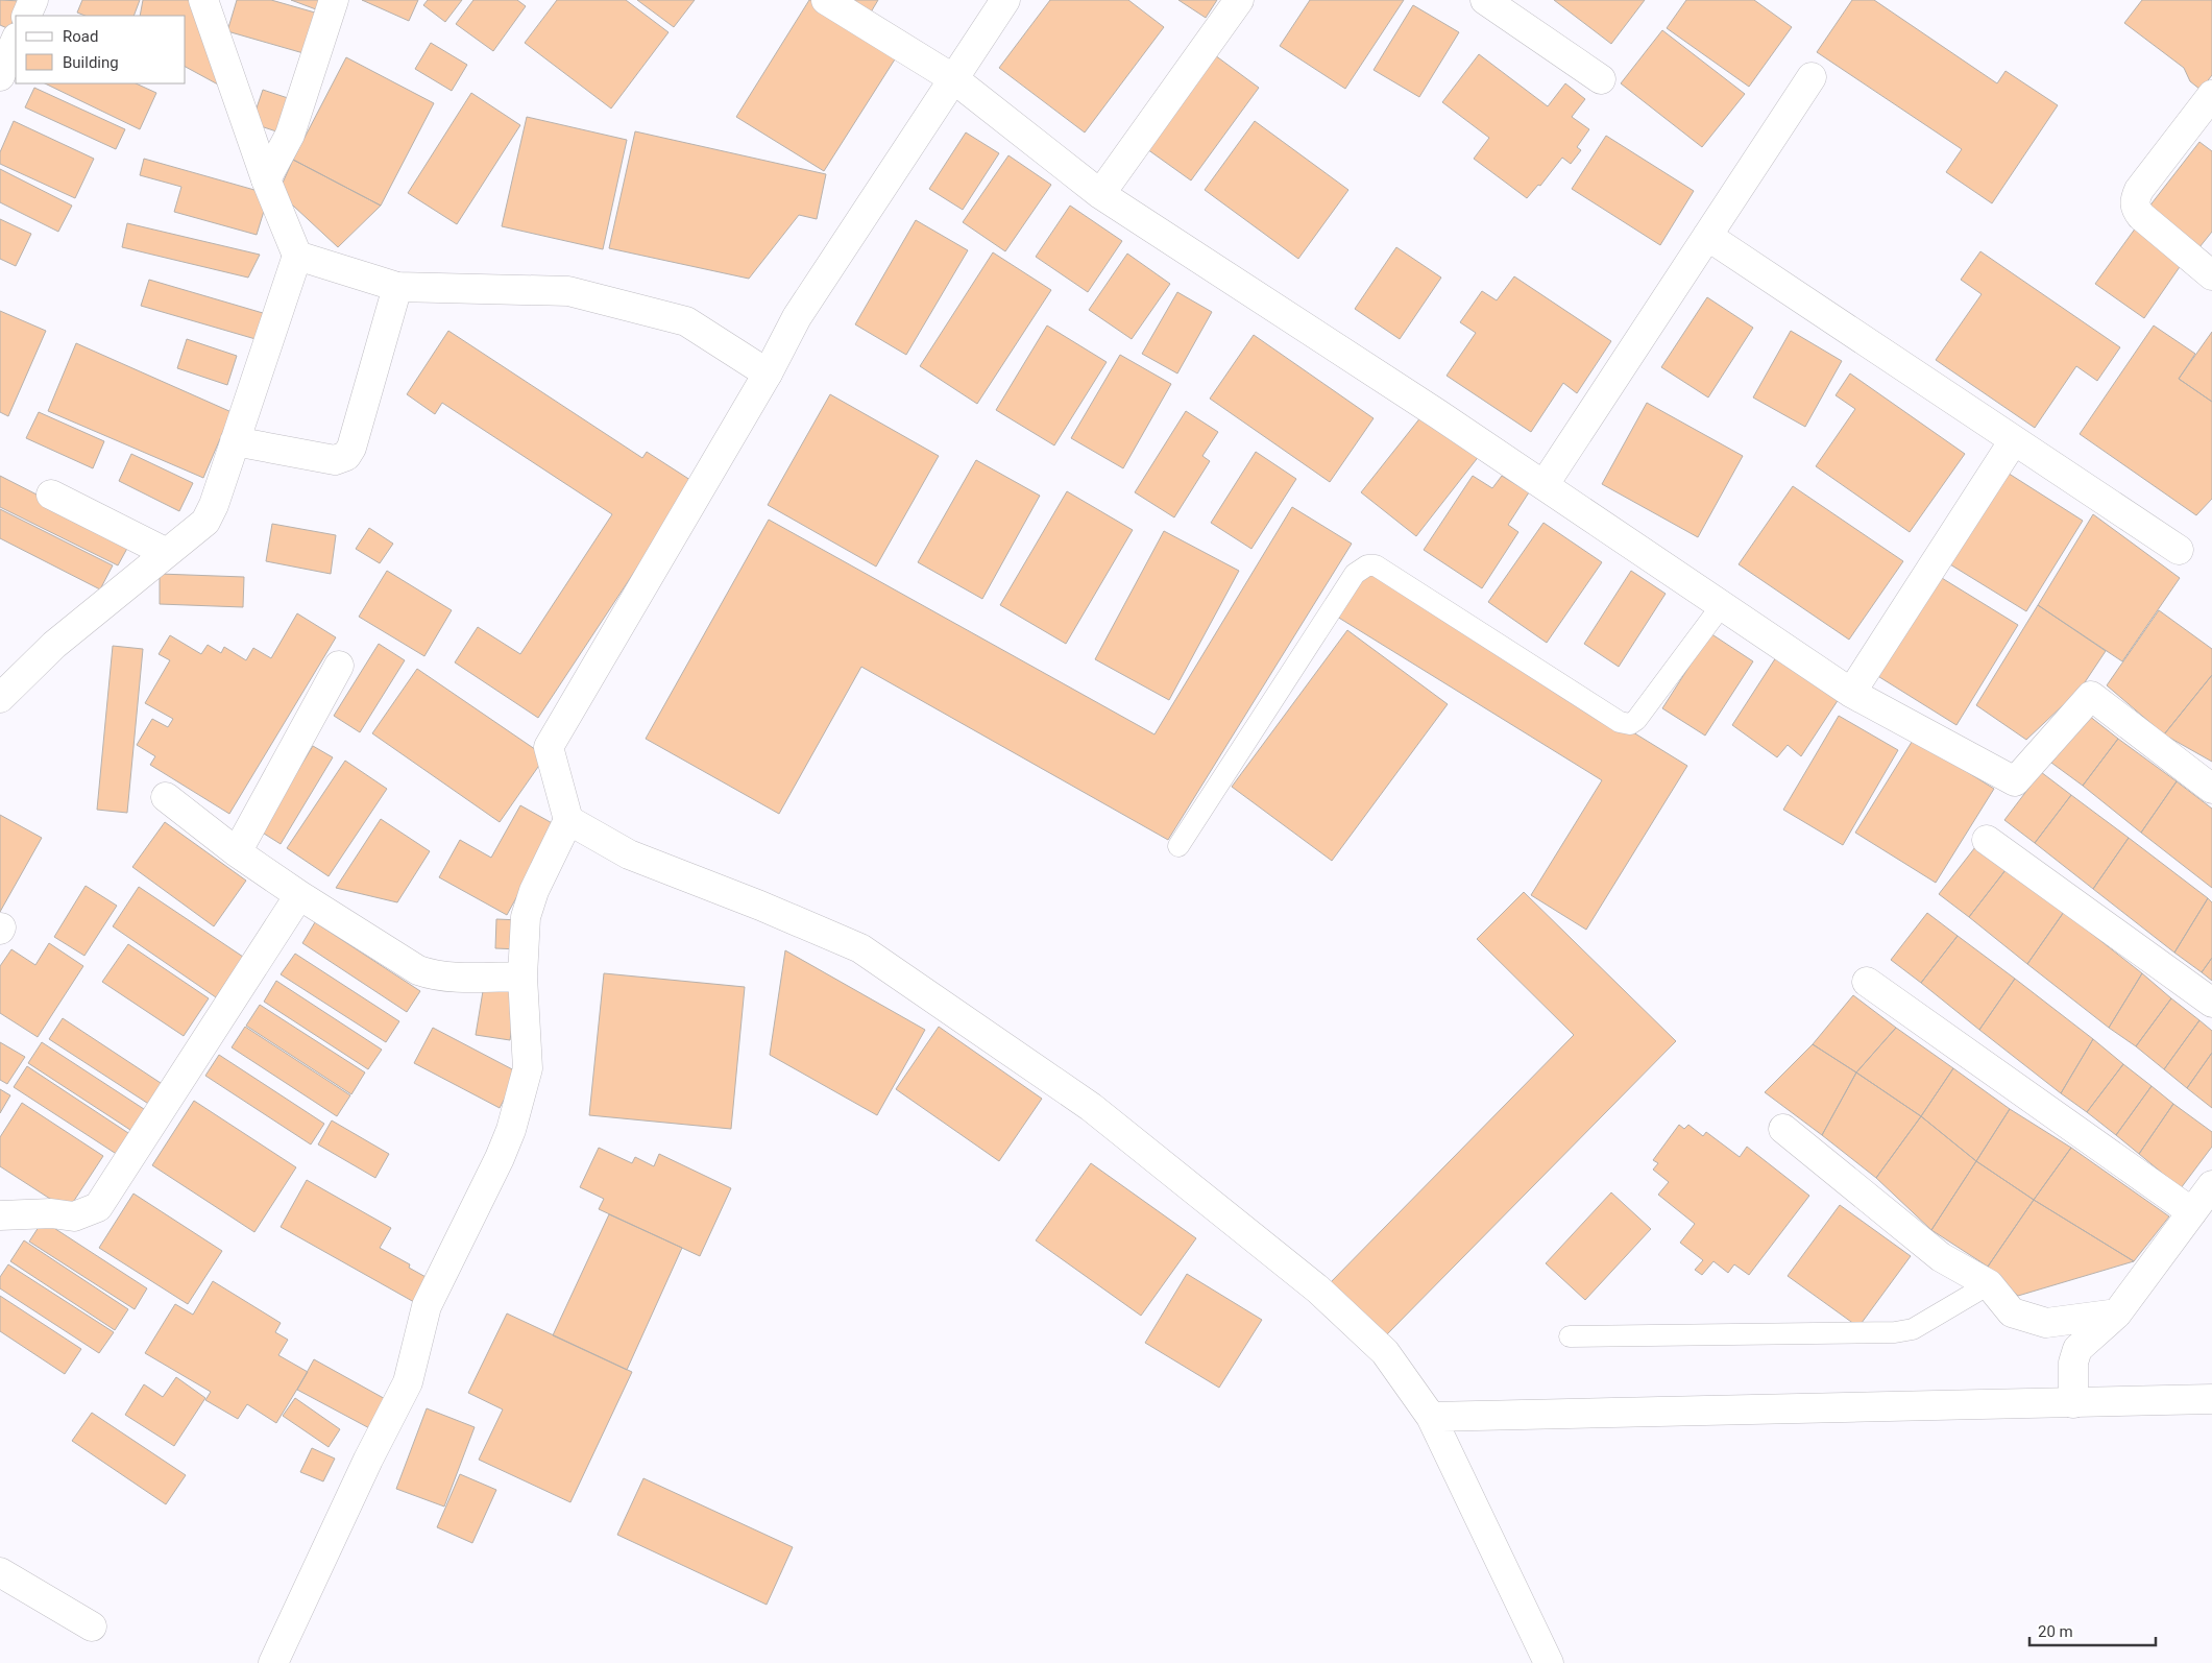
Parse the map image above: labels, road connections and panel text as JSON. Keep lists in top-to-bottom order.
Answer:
{
  "legend": ["Road", "Building"],
  "scale_bar": "20 m"
}
